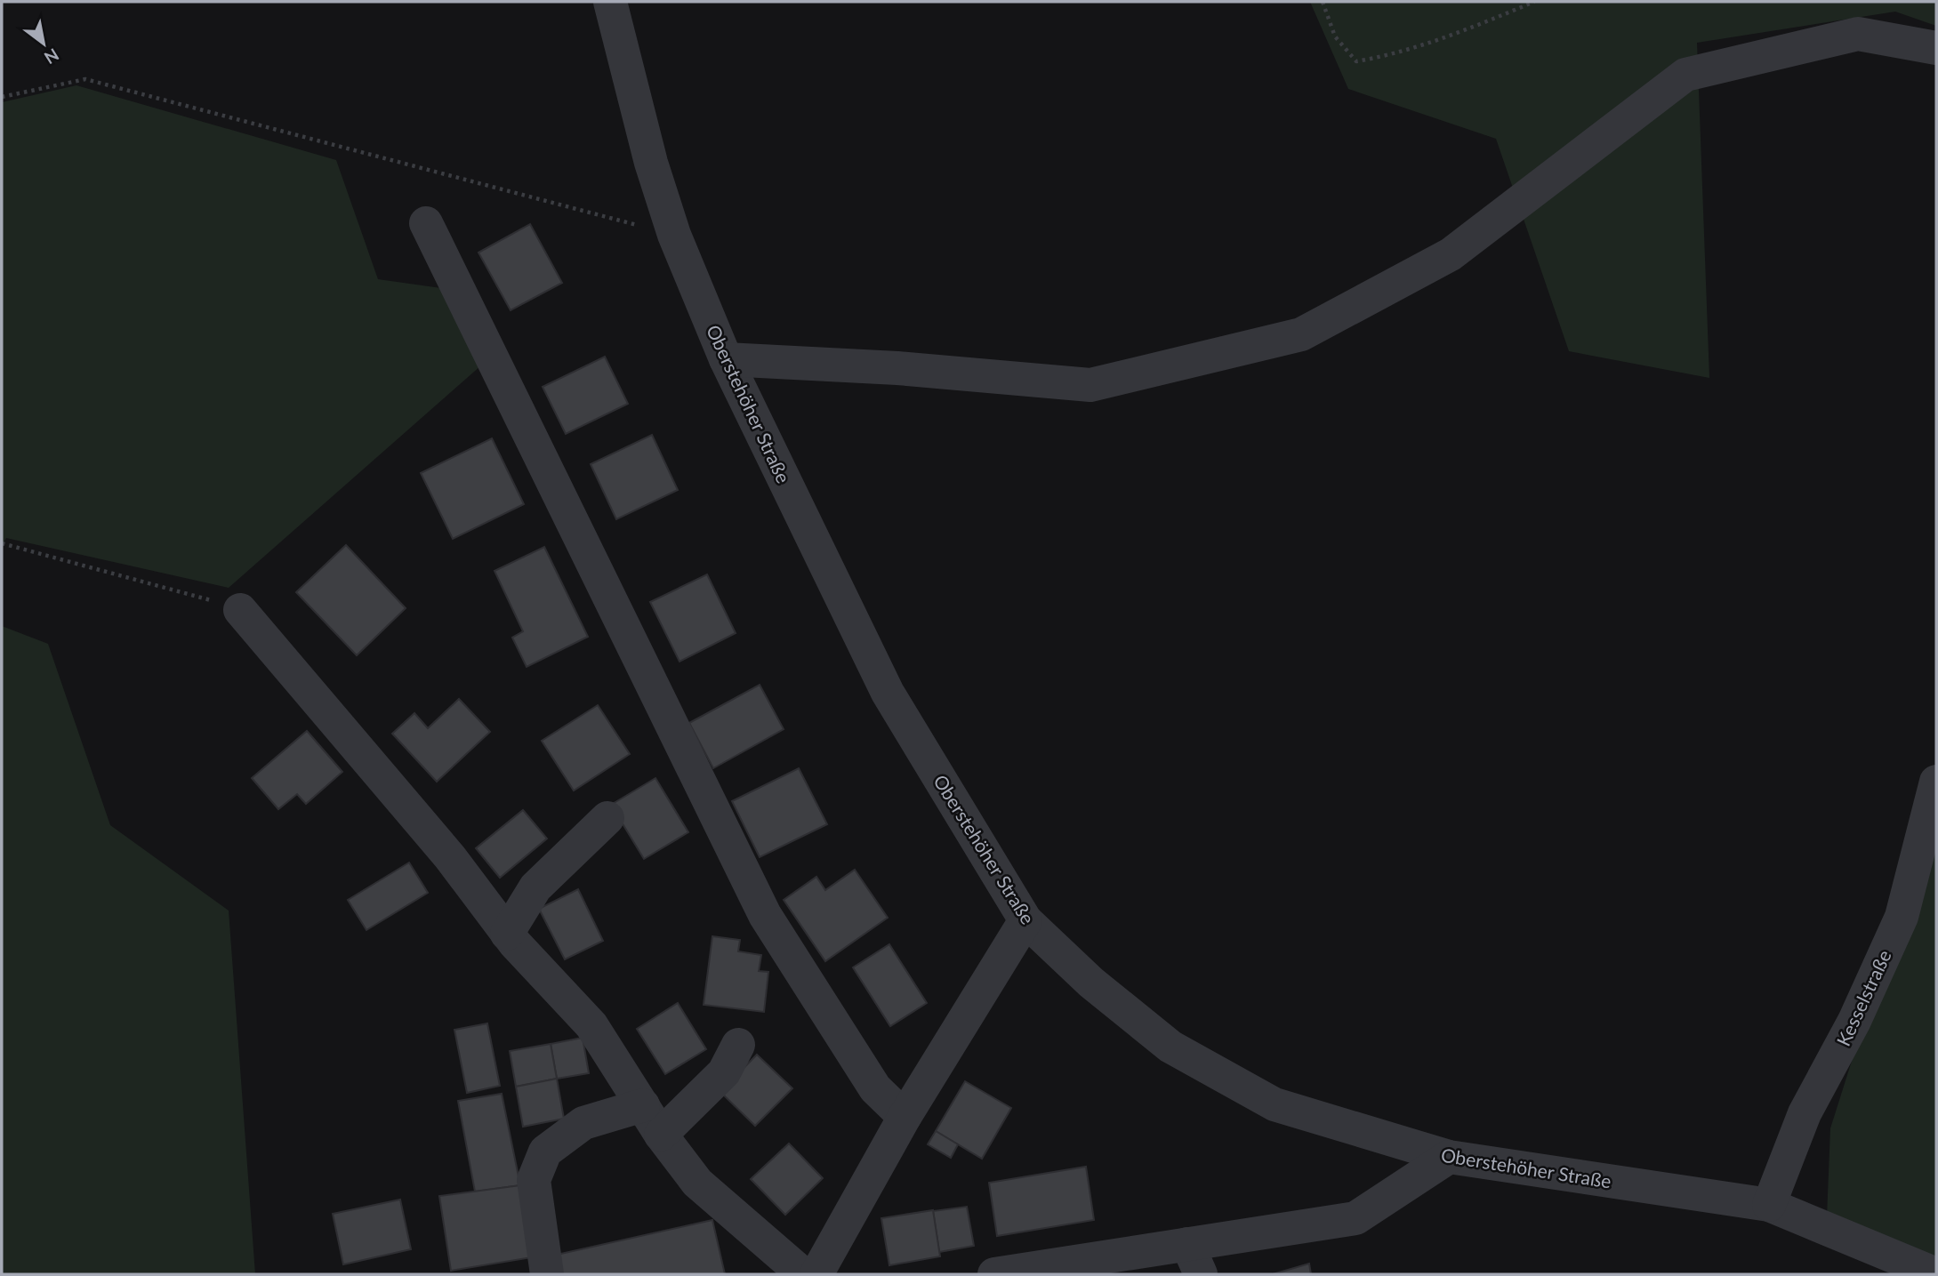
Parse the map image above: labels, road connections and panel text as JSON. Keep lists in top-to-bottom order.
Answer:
{
  "streets": {
    "street": ["Oberstehöher Straße", "Kesselstraße"]
  },
  "crossings": [
    ["Oberstehöher Straße", "Kesselstraße"]
  ],
  "north": "bottom right"
}
